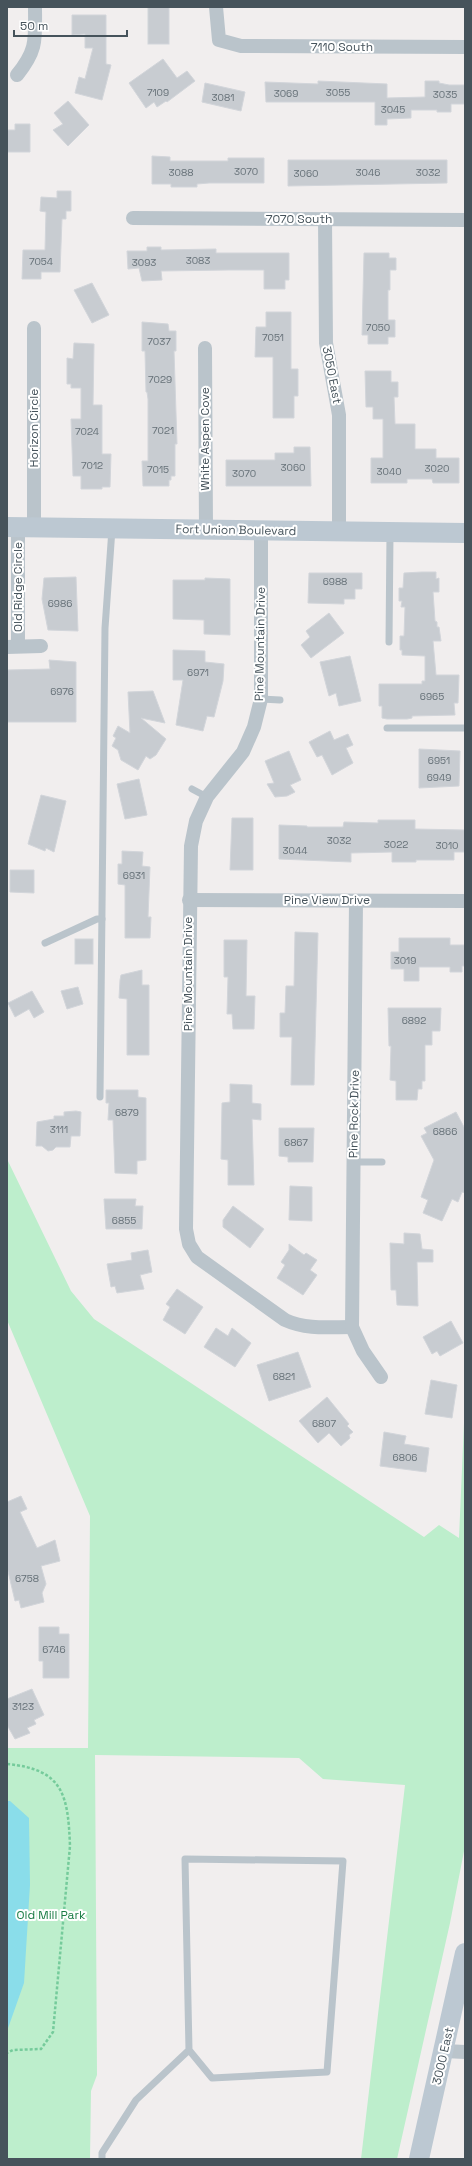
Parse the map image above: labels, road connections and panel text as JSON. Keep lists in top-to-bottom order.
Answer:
{
  "streets": {
    "main road": ["Fort Union Boulevard", "3000 East"],
    "street": [
      "7110 South",
      "7070 South",
      "3050 East",
      "Horizon Circle",
      "White Aspen Cove",
      "Old Ridge Circle",
      "Pine Mountain Drive",
      "Pine View Drive",
      "Pine Rock Drive"
    ]
  },
  "crossings": [
    ["7070 South", "3050 East"],
    ["3050 East", "Fort Union Boulevard"],
    ["Horizon Circle", "Fort Union Boulevard"],
    ["Horizon Circle", "Old Ridge Circle"],
    ["White Aspen Cove", "Fort Union Boulevard"],
    ["Fort Union Boulevard", "Old Ridge Circle"],
    ["Fort Union Boulevard", "Pine Mountain Drive"],
    ["Pine Mountain Drive", "Pine View Drive"],
    ["Pine Mountain Drive", "Pine Rock Drive"],
    ["Pine View Drive", "Pine Rock Drive"]
  ],
  "parks": ["Old Mill Park"],
  "house_numbers": [
    "7109",
    "3055",
    "3069",
    "3035",
    "3081",
    "3045",
    "3070",
    "3088",
    "3046",
    "3032",
    "3060",
    "3083",
    "7054",
    "3093",
    "7050",
    "7051",
    "7037",
    "7029",
    "7021",
    "7024",
    "7012",
    "3060",
    "3020",
    "7015",
    "3040",
    "3070",
    "6988",
    "6986",
    "6971",
    "6976",
    "6965",
    "6951",
    "6949",
    "3032",
    "3022",
    "3010",
    "3044",
    "6931",
    "3019",
    "6892",
    "6879",
    "3111",
    "6866",
    "6867",
    "6855",
    "6821",
    "6807",
    "6806",
    "6758",
    "6746",
    "3123"
  ],
  "scale_bar": "50 m"
}
